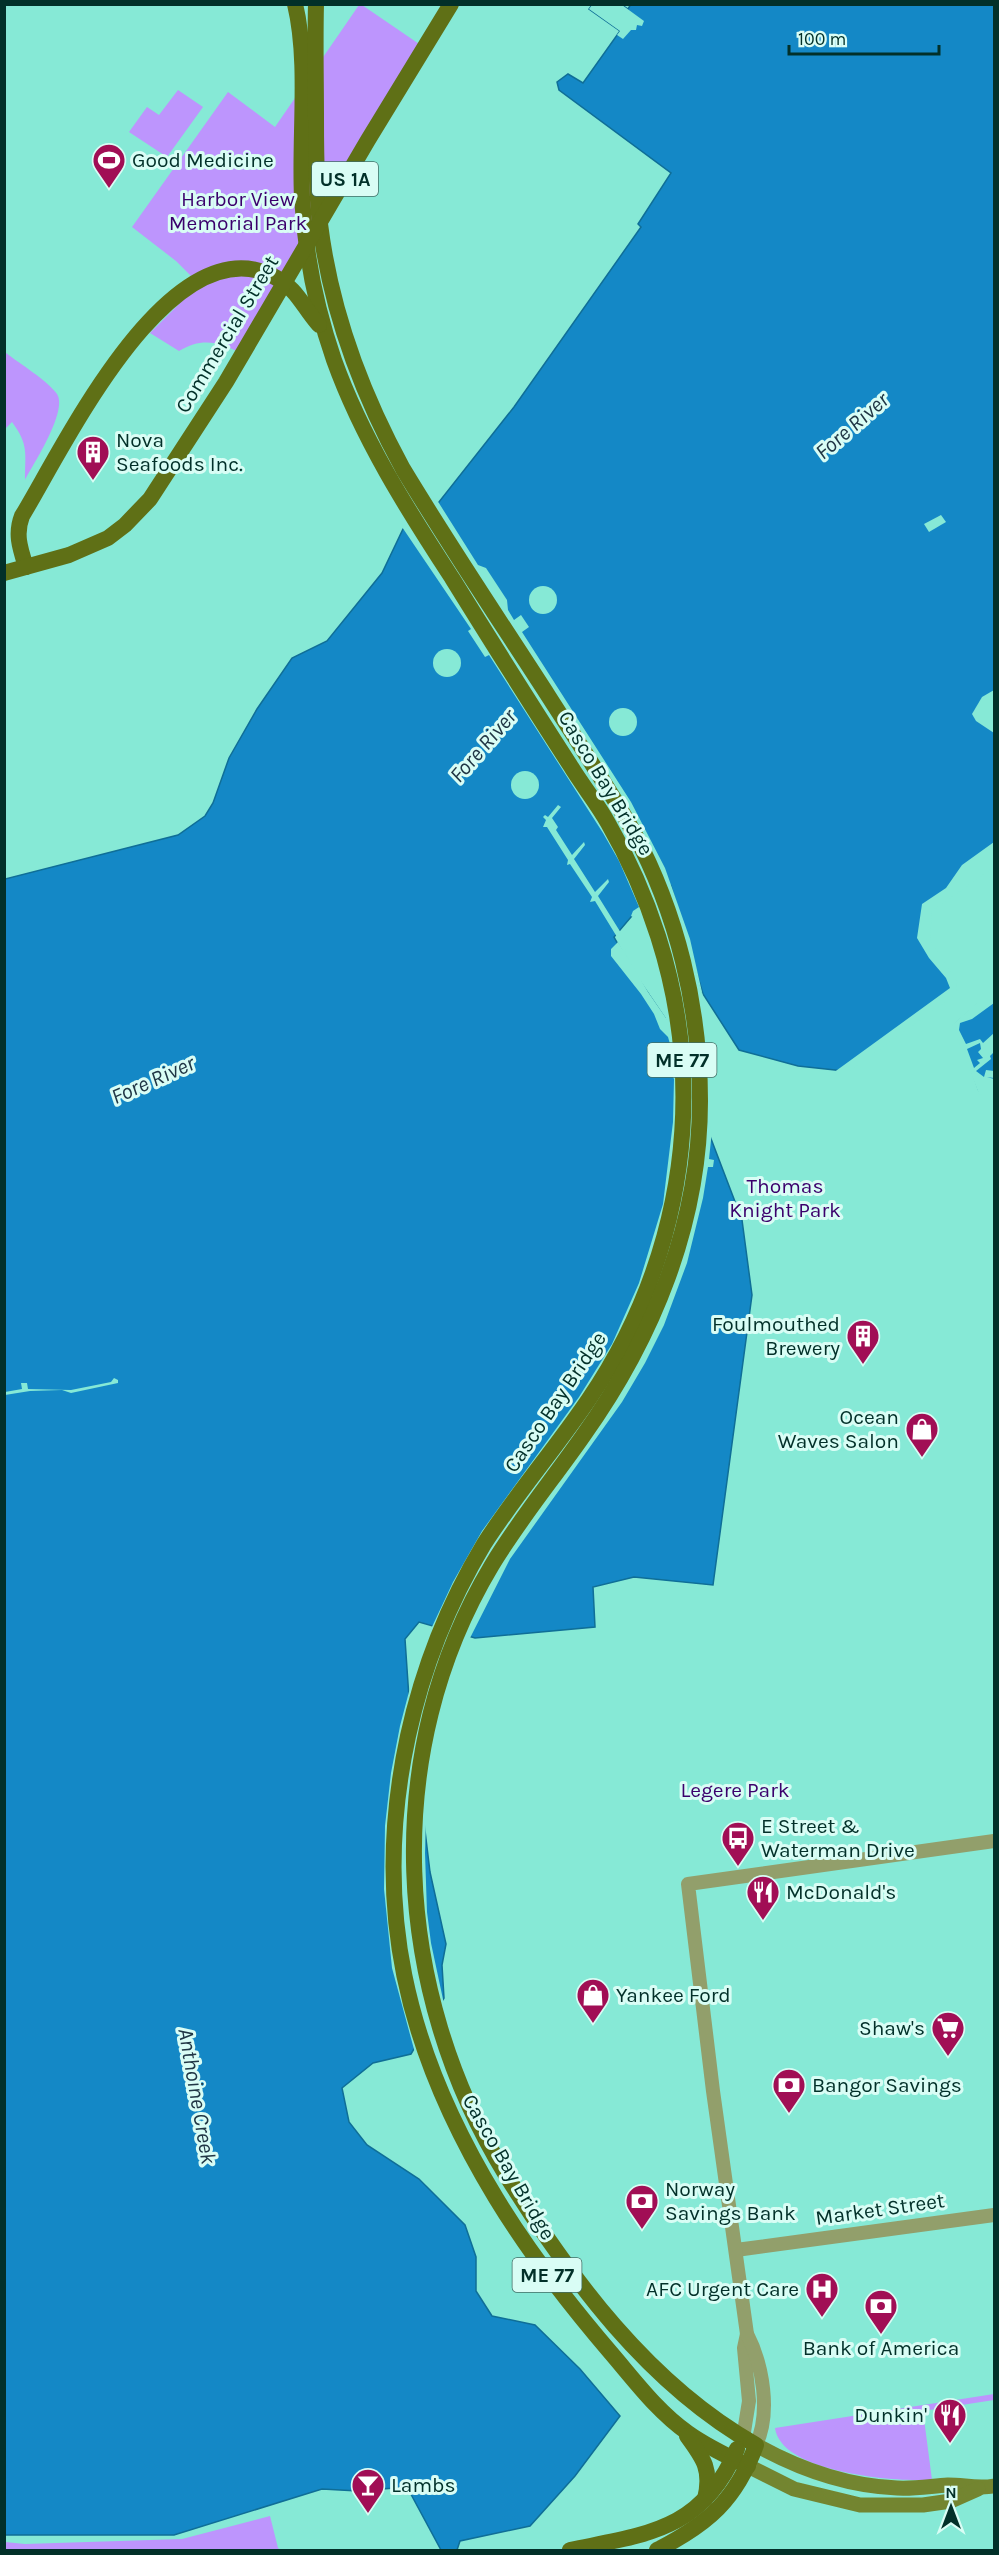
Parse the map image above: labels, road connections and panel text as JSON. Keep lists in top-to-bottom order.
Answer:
{
  "streets": {
    "main road": [
      "US 1A",
      "Commercial Street",
      "Casco Bay Bridge",
      "ME 77"
    ],
    "street": ["Market Street"]
  },
  "crossings": [
    ["US 1A", "Commercial Street"],
    ["Casco Bay Bridge", "ME 77"]
  ],
  "water": ["Fore River", "Anthoine Creek"],
  "parks": ["Harbor View Memorial Park", "Thomas Knight Park", "Legere Park"],
  "places": {
    "sports": ["Good Medicine"],
    "building": ["Nova Seafoods Inc.", "Foulmouthed Brewery"],
    "shop": ["Ocean Waves Salon", "Yankee Ford"],
    "bus stop": ["E Street & Waterman Drive"],
    "restaurant": ["McDonald's", "Dunkin'"],
    "supermarket": ["Shaw's"],
    "bank": ["Bangor Savings", "Norway Savings Bank", "Bank of America"],
    "hospital": ["AFC Urgent Care"],
    "bar": ["Lambs"]
  },
  "scale_bar": "100 m",
  "north": "top"
}
